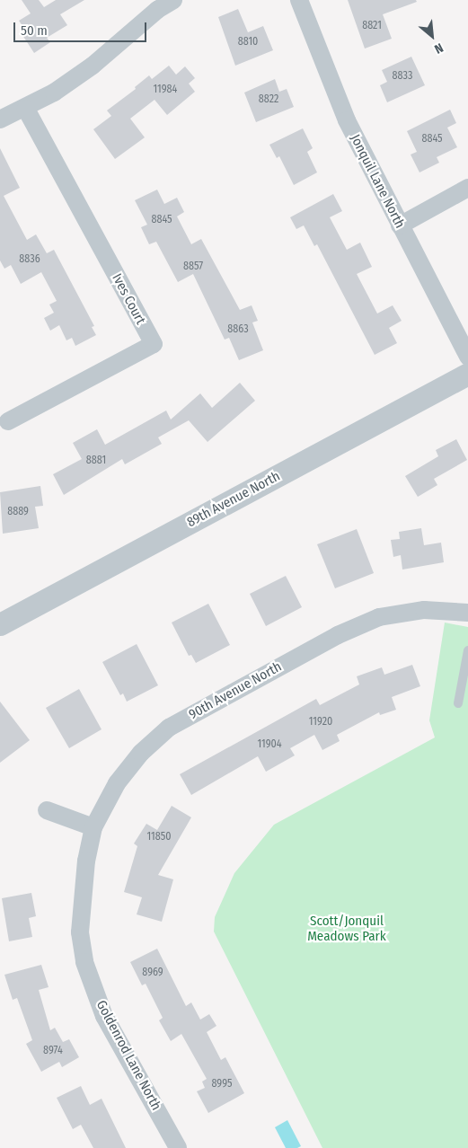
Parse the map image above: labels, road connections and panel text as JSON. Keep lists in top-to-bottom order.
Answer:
{
  "streets": {
    "street": [
      "Jonquil Lane North",
      "Ives Court",
      "89th Avenue North",
      "90th Avenue North",
      "Goldenrod Lane North"
    ]
  },
  "crossings": [
    ["90th Avenue North", "Goldenrod Lane North"]
  ],
  "parks": ["Scott/Jonquil Meadows Park"],
  "house_numbers": [
    "8821",
    "8810",
    "8833",
    "11984",
    "8822",
    "8845",
    "8845",
    "8836",
    "8857",
    "8863",
    "8881",
    "8889",
    "11920",
    "11904",
    "11850",
    "8969",
    "8974",
    "8995"
  ],
  "scale_bar": "50 m",
  "north": "bottom right"
}
